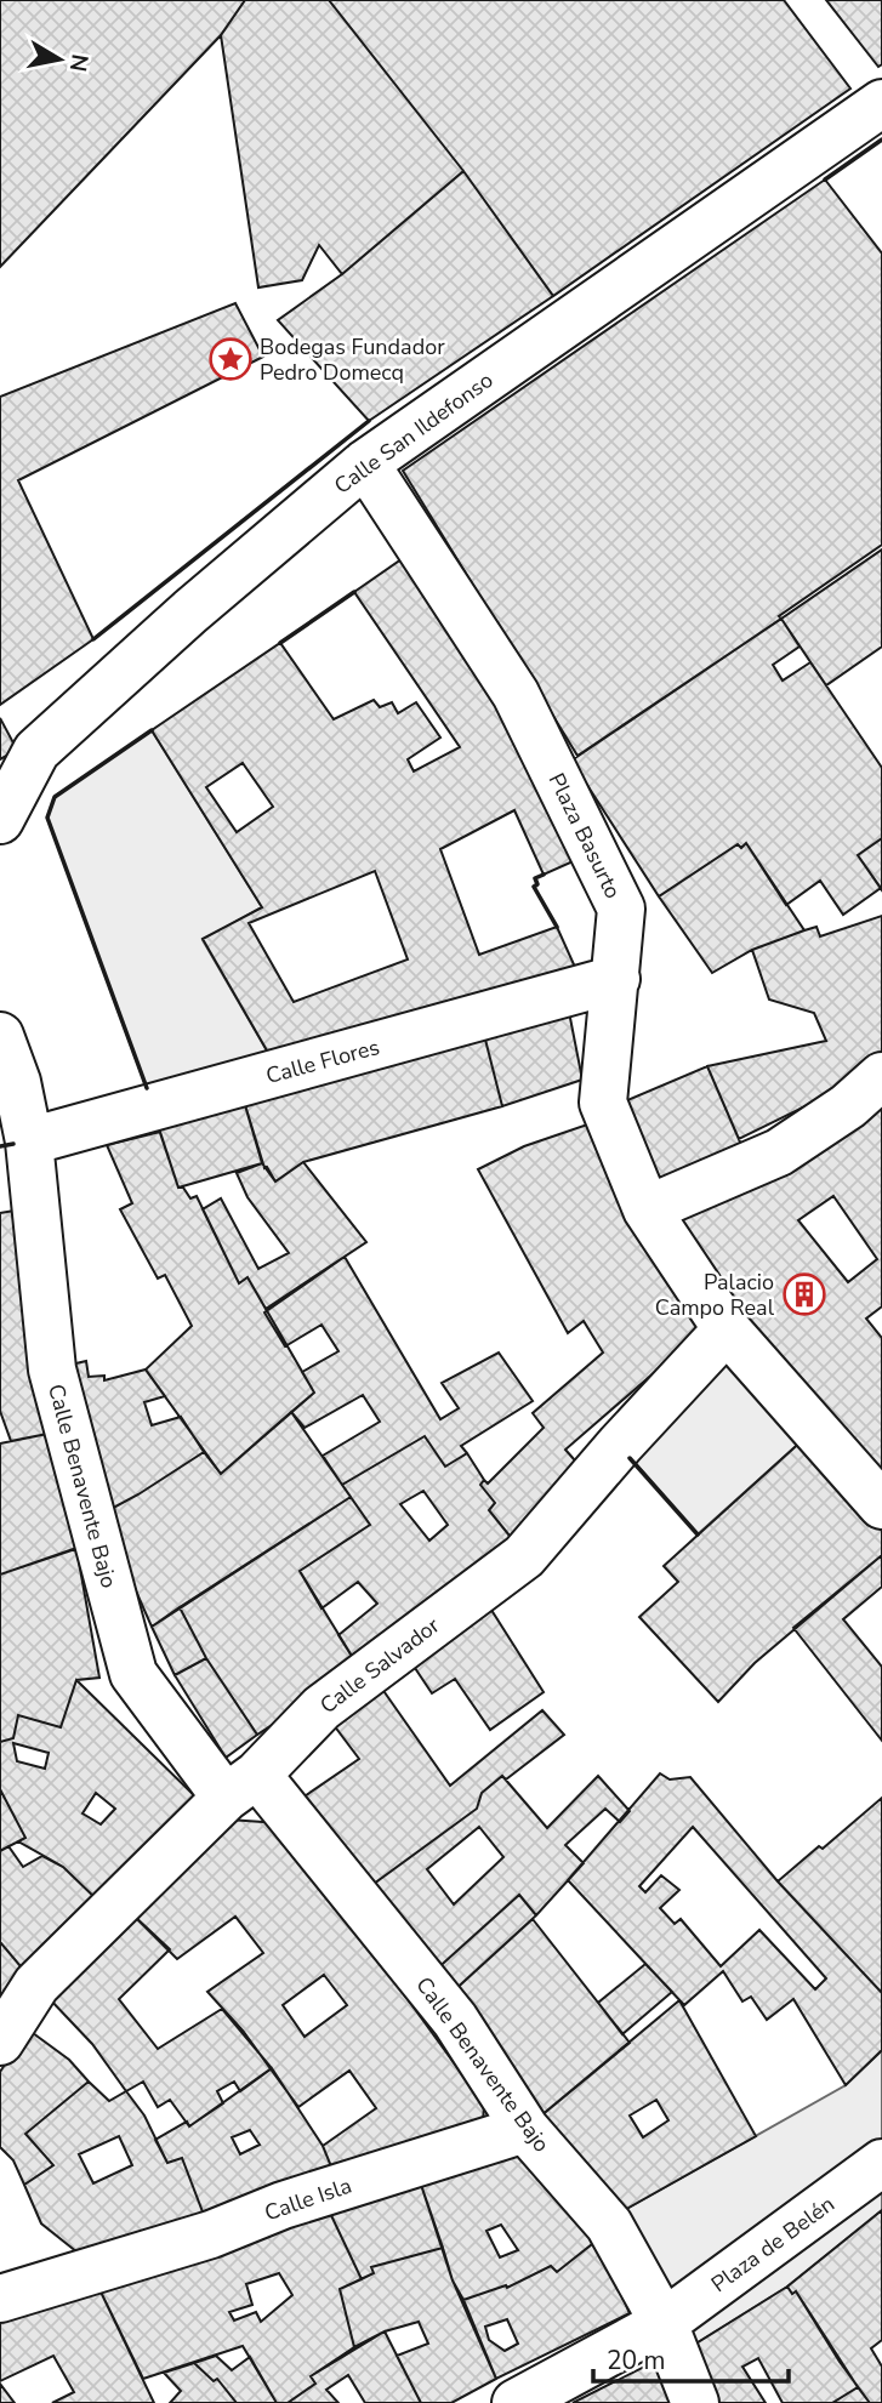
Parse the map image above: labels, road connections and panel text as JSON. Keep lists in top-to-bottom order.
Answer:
{
  "streets": {
    "street": [
      "Calle San Ildefonso",
      "Plaza Basurto",
      "Calle Flores",
      "Calle Benavente Bajo",
      "Calle Salvador",
      "Calle Isla",
      "Plaza de Belén"
    ]
  },
  "crossings": [
    ["Calle San Ildefonso", "Plaza Basurto"],
    ["Plaza Basurto", "Calle Flores"],
    ["Plaza Basurto", "Calle Salvador"],
    ["Calle Flores", "Calle Benavente Bajo"],
    ["Calle Benavente Bajo", "Calle Salvador"],
    ["Calle Benavente Bajo", "Calle Isla"],
    ["Calle Benavente Bajo", "Plaza de Belén"]
  ],
  "places": {
    "place": ["Bodegas Fundador Pedro Domecq"],
    "building": ["Palacio Campo Real"]
  },
  "scale_bar": "20 m",
  "north": "right"
}
